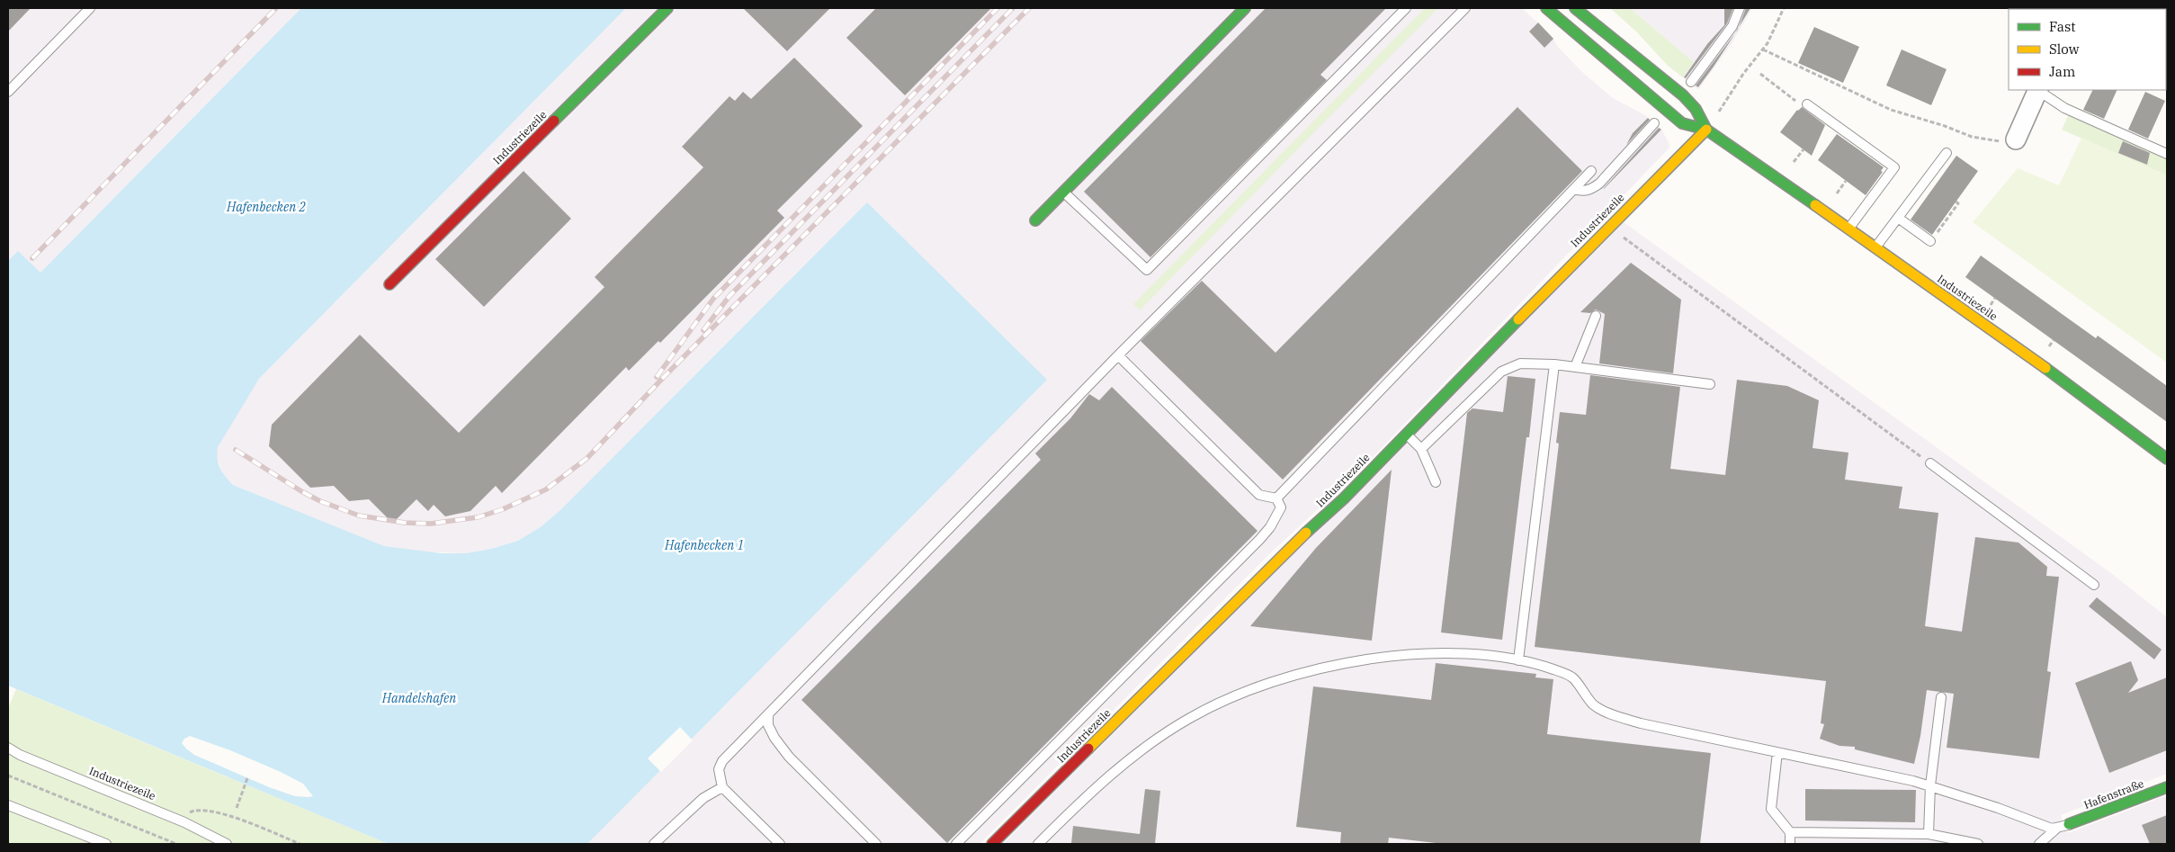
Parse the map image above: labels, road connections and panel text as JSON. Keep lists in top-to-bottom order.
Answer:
{
  "streets": {
    "street": ["Industriezeile", "Hafenstraße"]
  },
  "water": ["Hafenbecken 2", "Hafenbecken 1", "Handelshafen"],
  "legend": ["Fast", "Slow", "Jam"]
}
